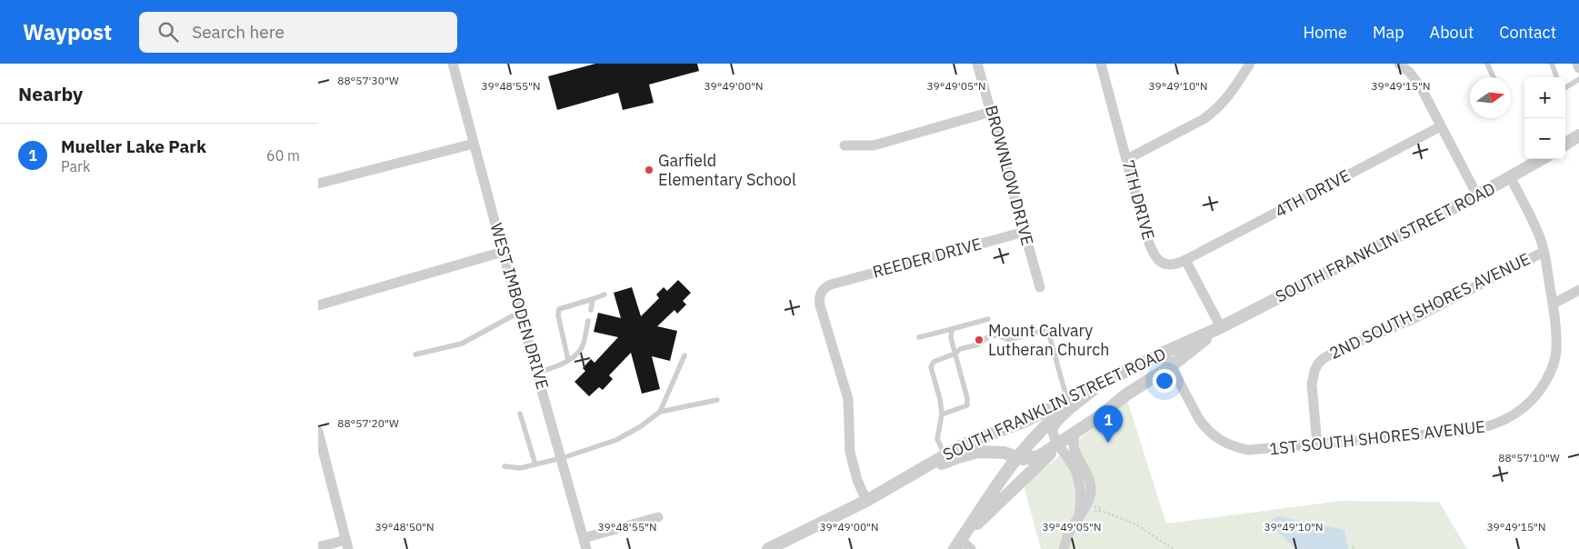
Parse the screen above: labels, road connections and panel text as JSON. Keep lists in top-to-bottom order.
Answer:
{
  "streets": {
    "street": [
      "BROWNLOW DRIVE",
      "4TH DRIVE",
      "7TH DRIVE",
      "SOUTH FRANKLIN STREET ROAD",
      "REEDER DRIVE",
      "WEST IMBODEN DRIVE",
      "2ND SOUTH SHORES AVENUE",
      "1ST SOUTH SHORES AVENUE"
    ]
  },
  "crossings": [
    ["BROWNLOW DRIVE", "REEDER DRIVE"],
    ["4TH DRIVE", "7TH DRIVE"],
    ["SOUTH FRANKLIN STREET ROAD", "REEDER DRIVE"],
    ["SOUTH FRANKLIN STREET ROAD", "1ST SOUTH SHORES AVENUE"],
    ["2ND SOUTH SHORES AVENUE", "1ST SOUTH SHORES AVENUE"]
  ],
  "places": ["Garfield Elementary School", "Mount Calvary Lutheran Church"],
  "north": "right",
  "page": {
    "header": "Waypost",
    "search": "Search here",
    "nav": [
      "Home",
      "Map",
      "About",
      "Contact"
    ],
    "heading": "Nearby",
    "map_buttons": ["+", "−"],
    "list": [
      {
        "mark": "1",
        "name": "Mueller Lake Park",
        "note": "Park",
        "value": "60 m"
      }
    ],
    "pins": "1"
  },
  "coordinates": [
    "88°57'30\"W",
    "39°48'55\"N",
    "39°49'00\"N",
    "39°49'05\"N",
    "39°49'10\"N",
    "39°49'15\"N",
    "88°57'20\"W",
    "88°57'10\"W",
    "39°48'50\"N"
  ]
}
